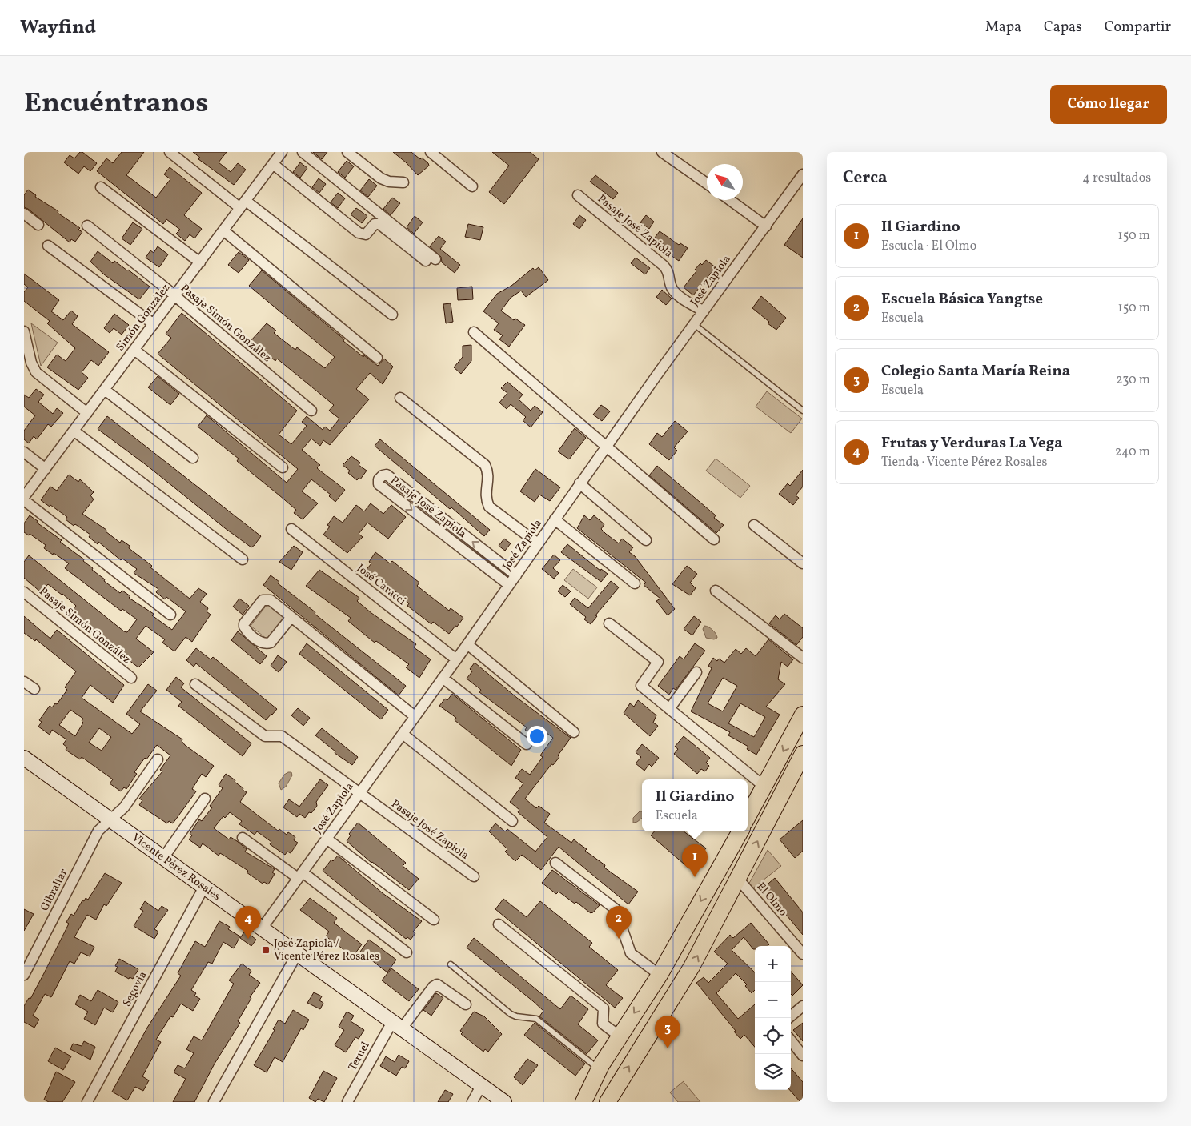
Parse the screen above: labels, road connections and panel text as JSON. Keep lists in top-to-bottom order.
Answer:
{
  "streets": {
    "street": [
      "Pasaje José Zapiola",
      "José Zapiola",
      "Simón González",
      "Pasaje Simón González",
      "José Caracci",
      "Vicente Pérez Rosales",
      "Gibraltar",
      "El Olmo",
      "Segovia",
      "Teruel"
    ]
  },
  "crossings": [
    ["Pasaje José Zapiola", "José Zapiola"],
    ["José Zapiola", "José Caracci"],
    ["José Zapiola", "Vicente Pérez Rosales"],
    ["Simón González", "Pasaje Simón González"],
    ["Vicente Pérez Rosales", "Gibraltar"],
    ["Vicente Pérez Rosales", "Segovia"],
    ["Vicente Pérez Rosales", "Teruel"]
  ],
  "places": {
    "transit": ["José Zapiola / Vicente Pérez Rosales"]
  },
  "north": "top left",
  "page": {
    "header": "Wayfind",
    "nav": ["Mapa", "Capas", "Compartir"],
    "title": "Encuéntranos",
    "buttons": "Cómo llegar",
    "heading": ["Cerca", "4 resultados"],
    "list": [
      {
        "mark": "1",
        "name": "Il Giardino",
        "note": "Escuela · El Olmo",
        "value": "150 m"
      },
      {
        "mark": "2",
        "name": "Escuela Básica Yangtse",
        "note": "Escuela",
        "value": "150 m"
      },
      {
        "mark": "3",
        "name": "Colegio Santa María Reina",
        "note": "Escuela",
        "value": "230 m"
      },
      {
        "mark": "4",
        "name": "Frutas y Verduras La Vega",
        "note": "Tienda · Vicente Pérez Rosales",
        "value": "240 m"
      }
    ],
    "popup": ["Il Giardino", "Escuela"],
    "pins": [
      "1",
      "2",
      "4",
      "3"
    ],
    "map_buttons": ["+", "−"]
  }
}
